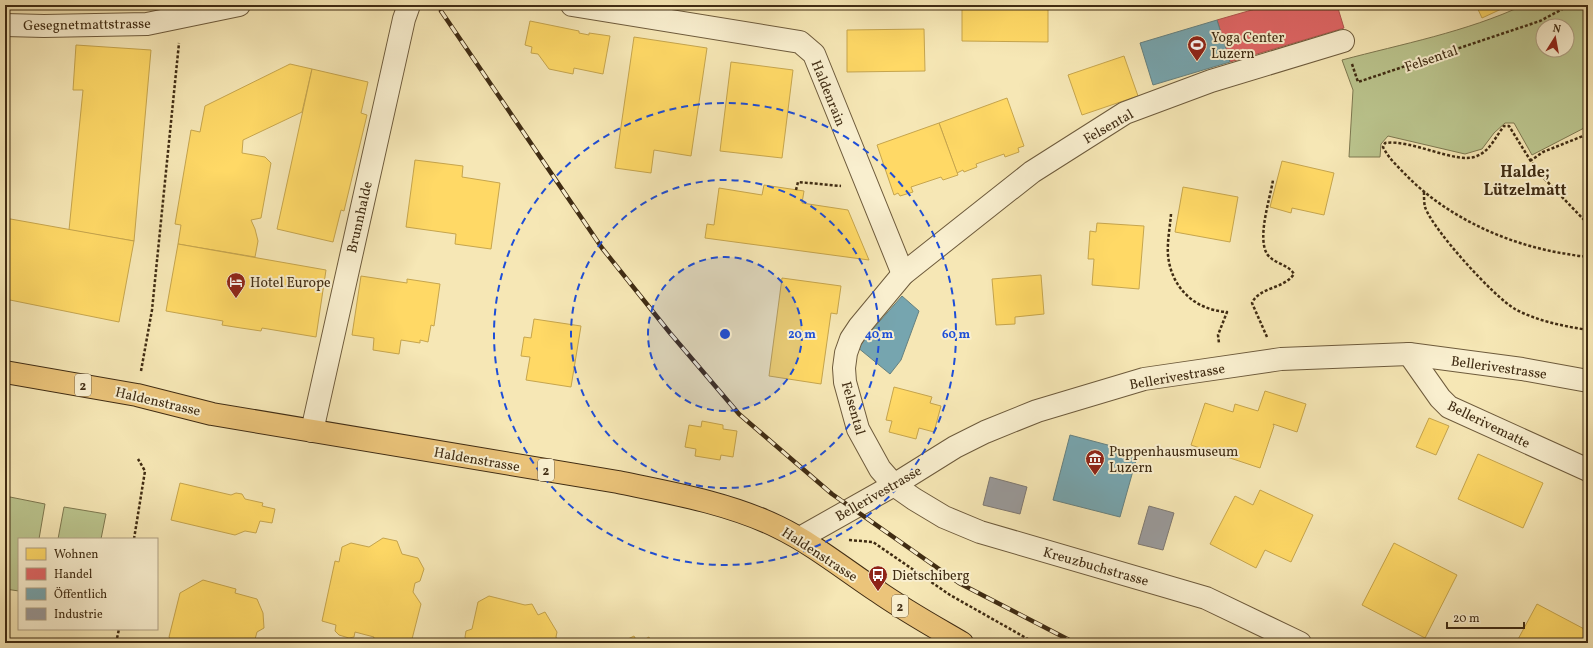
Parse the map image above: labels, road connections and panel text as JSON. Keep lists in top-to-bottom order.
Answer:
{
  "streets": {
    "main road": ["2", "Haldenstrasse"],
    "street": [
      "Gesegnetmattstrasse",
      "Felsental",
      "Haldenrain",
      "Brunnhalde",
      "Bellerivestrasse",
      "Bellerivematte",
      "Kreuzbuchstrasse"
    ]
  },
  "crossings": [
    ["Felsental", "Haldenrain"],
    ["Felsental", "Bellerivestrasse"],
    ["Felsental", "Kreuzbuchstrasse"],
    ["Brunnhalde", "Haldenstrasse"],
    ["Bellerivestrasse", "Haldenstrasse"],
    ["Bellerivestrasse", "Bellerivematte"],
    ["Bellerivestrasse", "Kreuzbuchstrasse"]
  ],
  "districts": ["Halde; Lützelmatt"],
  "places": {
    "sports": ["Yoga Center Luzern"],
    "hotel": ["Hotel Europe"],
    "museum": ["Puppenhausmuseum Luzern"],
    "bus stop": ["Dietschiberg"]
  },
  "legend": [
    "Wohnen",
    "Handel",
    "Öffentlich",
    "Industrie"
  ],
  "scale_bar": "20 m",
  "north": "top",
  "rings": ["20 m", "40 m", "60 m"]
}
